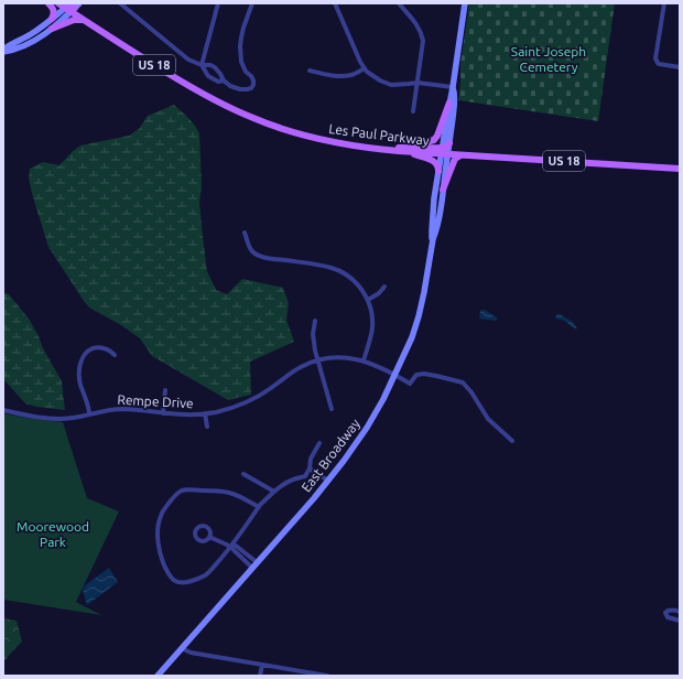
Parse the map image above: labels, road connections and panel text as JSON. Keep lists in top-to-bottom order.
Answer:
{
  "streets": {
    "main road": ["US 18", "Les Paul Parkway", "East Broadway"],
    "street": ["Rempe Drive"]
  },
  "crossings": [
    ["Les Paul Parkway", "East Broadway"],
    ["Rempe Drive", "East Broadway"]
  ],
  "parks": ["Saint Joseph Cemetery", "Moorewood Park"]
}
